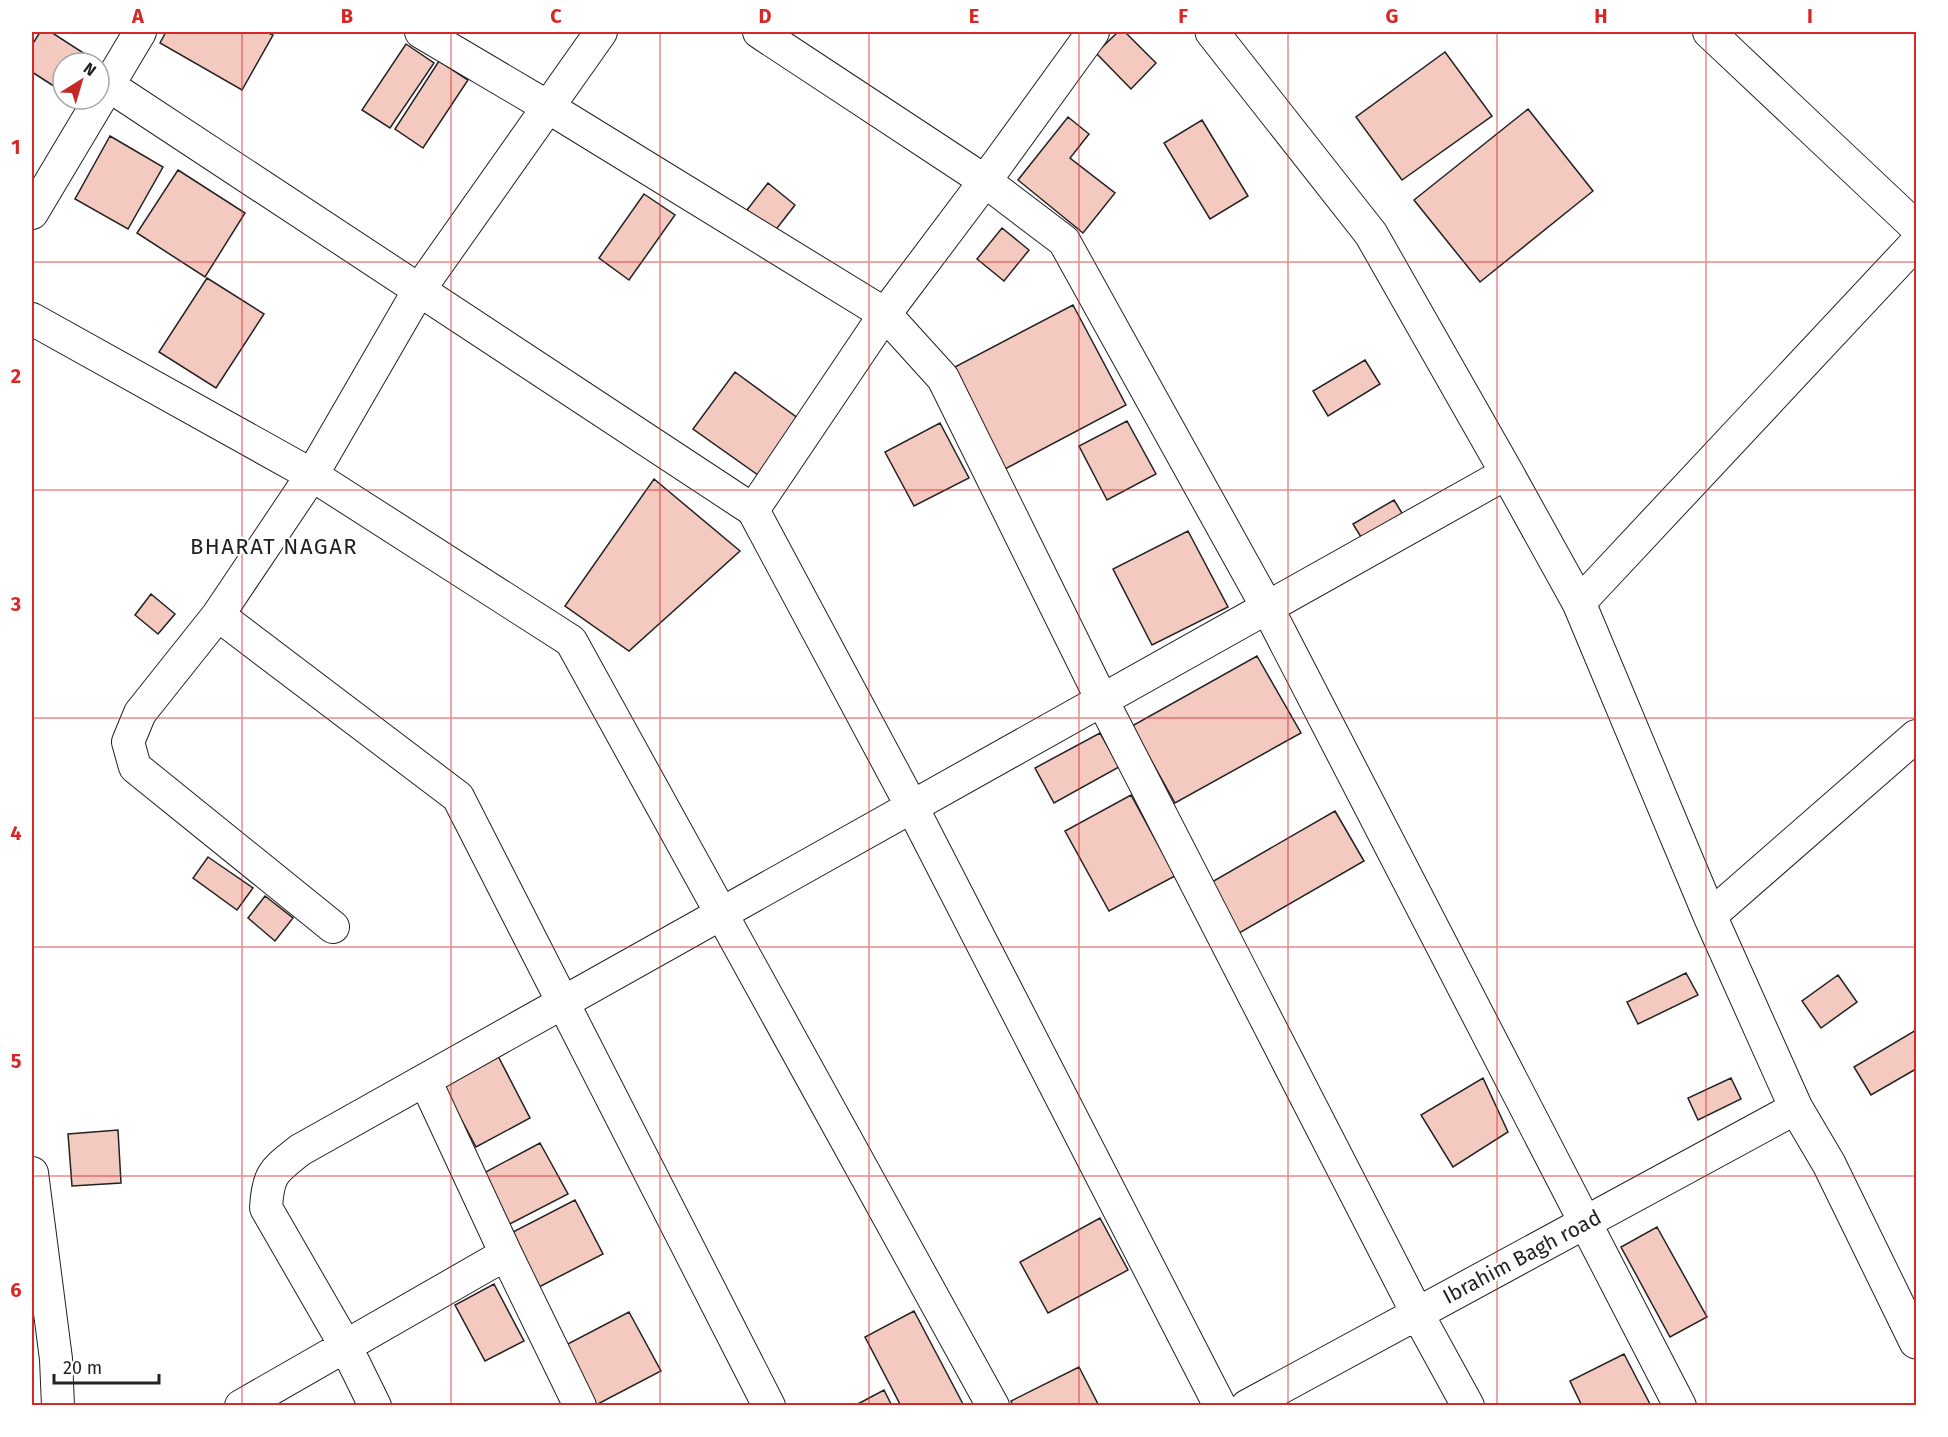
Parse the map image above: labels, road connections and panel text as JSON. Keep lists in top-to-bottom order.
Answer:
{
  "streets": {
    "street": ["Ibrahim Bagh road"]
  },
  "districts": ["BHARAT NAGAR"],
  "scale_bar": "20 m",
  "north": "top right",
  "grid": {
    "columns": [
      "A",
      "B",
      "C",
      "D",
      "E",
      "F",
      "G",
      "H",
      "I"
    ],
    "rows": [
      "1",
      "2",
      "3",
      "4",
      "5",
      "6"
    ]
  }
}
